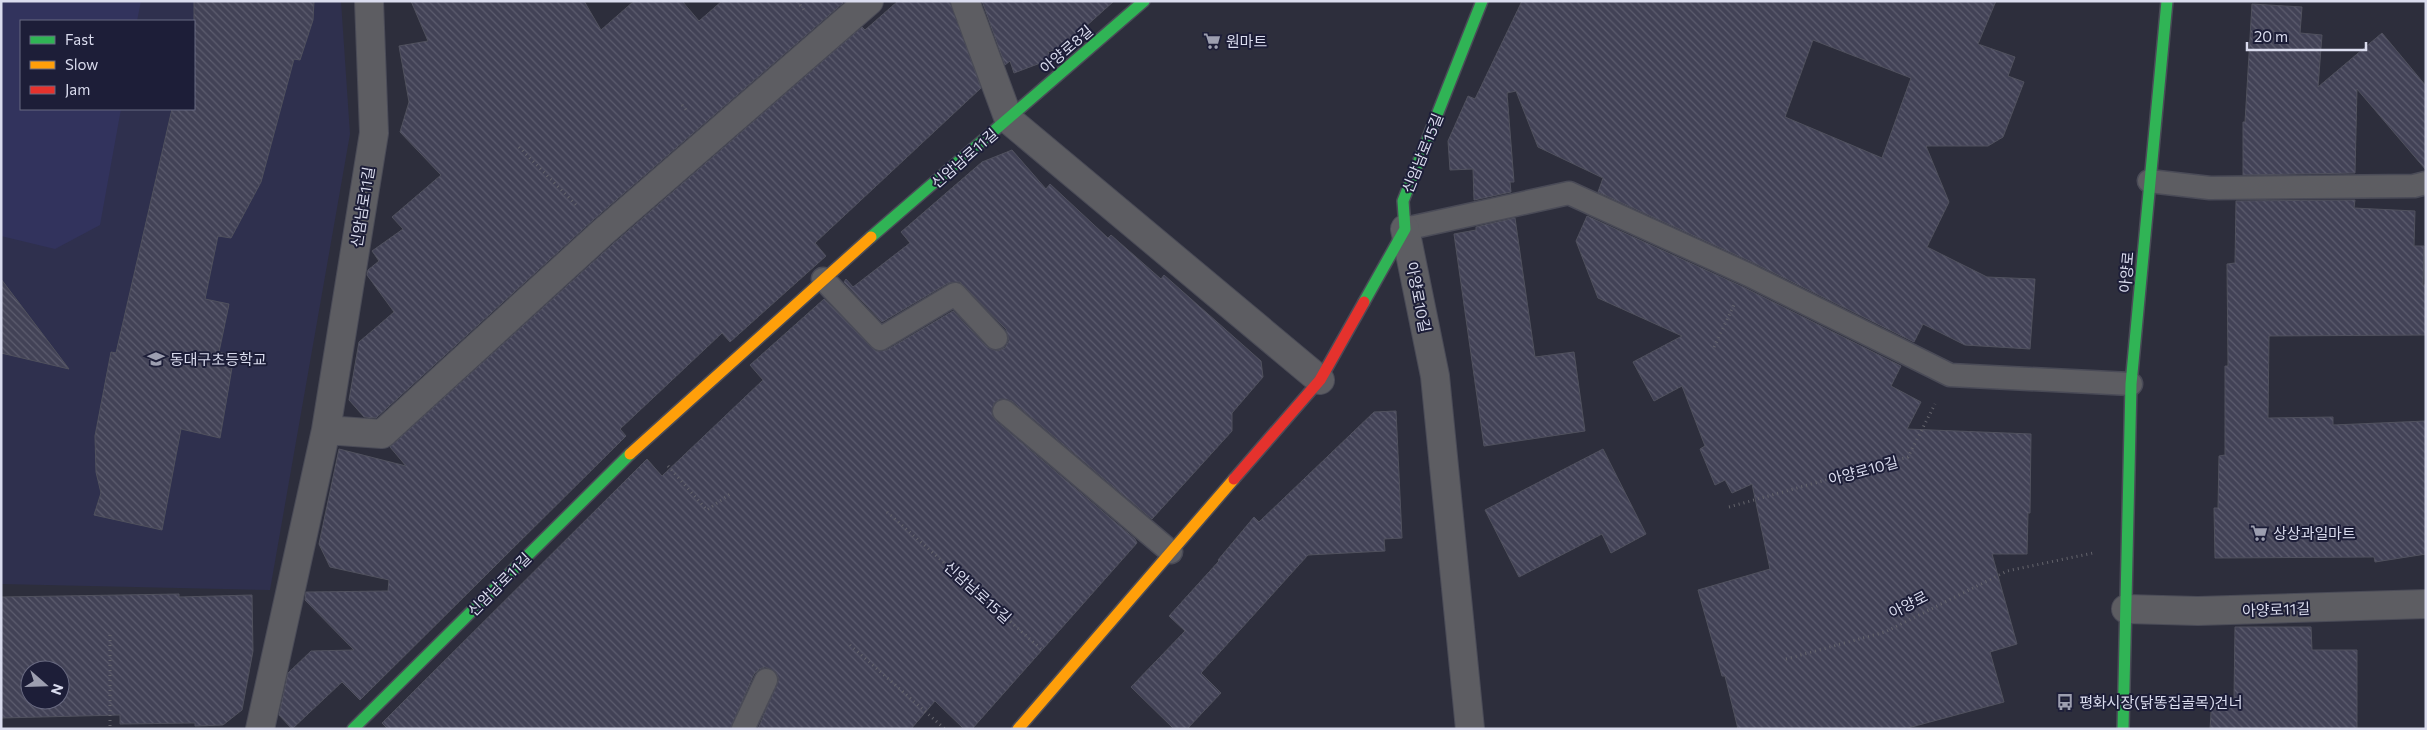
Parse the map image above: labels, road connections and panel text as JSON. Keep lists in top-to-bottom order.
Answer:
{
  "streets": {
    "street": [
      "아양로8길",
      "신암남로15길",
      "신암남로11길",
      "아양로",
      "아양로10길",
      "아양로11길"
    ]
  },
  "crossings": [
    ["아양로8길", "신암남로11길"],
    ["신암남로15길", "아양로10길"],
    ["아양로", "아양로11길"]
  ],
  "places": {
    "supermarket": ["원마트", "상상과일마트"],
    "school or university": ["동대구초등학교"],
    "bus stop": ["평화시장(닭똥집골목)건너"]
  },
  "legend": ["Fast", "Slow", "Jam"],
  "scale_bar": "20 m",
  "north": "right"
}
